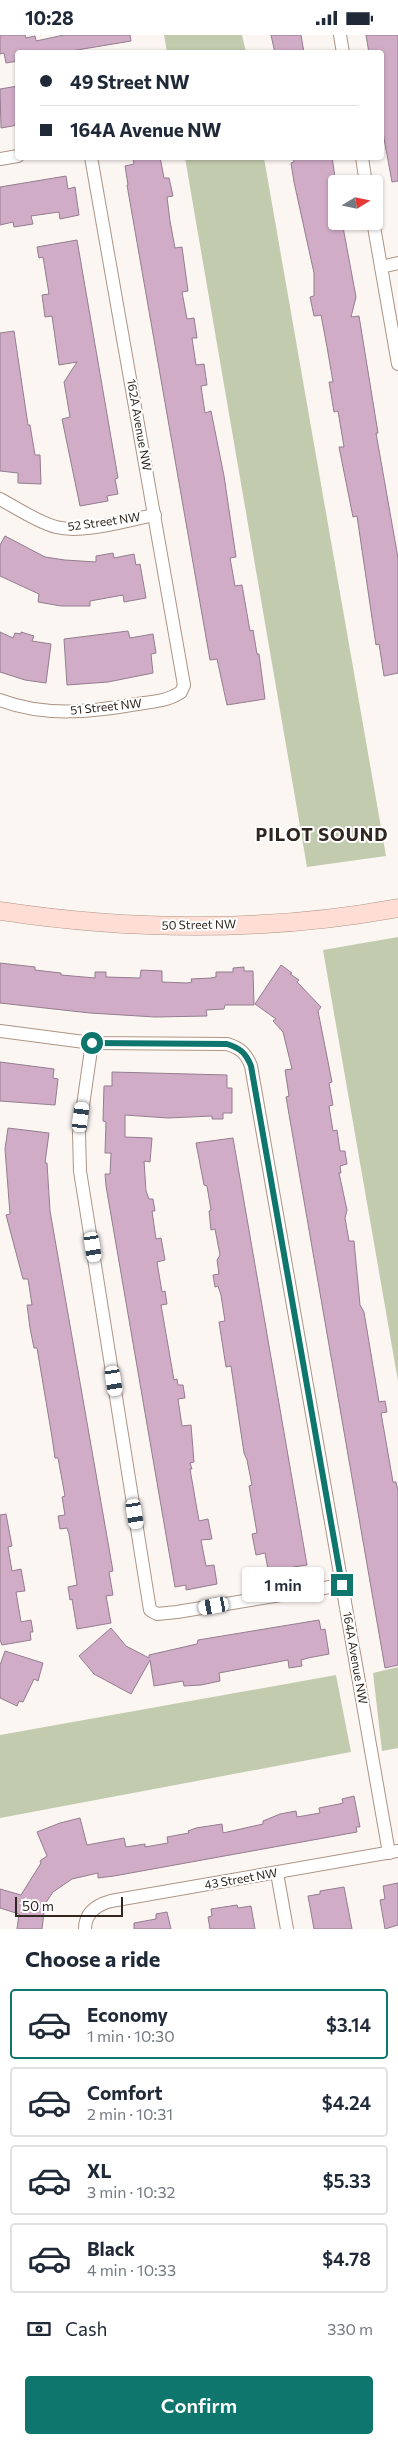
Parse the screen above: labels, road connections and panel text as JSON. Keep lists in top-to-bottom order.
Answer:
{
  "streets": {
    "main road": ["50 Street NW"],
    "street": [
      "162A Avenue NW",
      "52 Street NW",
      "51 Street NW",
      "164A Avenue NW",
      "43 Street NW"
    ]
  },
  "crossings": [
    ["162A Avenue NW", "52 Street NW"],
    ["162A Avenue NW", "51 Street NW"],
    ["164A Avenue NW", "43 Street NW"]
  ],
  "districts": ["PILOT SOUND"],
  "scale_bar": "50 m",
  "north": "right",
  "page": {
    "status": "10:28",
    "banner": ["49 Street NW", "164A Avenue NW"],
    "bubble": "1 min",
    "scale": "50 m",
    "heading": "Choose a ride",
    "list": [
      {
        "name": "Economy",
        "note": "1 min · 10:30",
        "value": "$3.14"
      },
      {
        "name": "Comfort",
        "note": "2 min · 10:31",
        "value": "$4.24"
      },
      {
        "name": "XL",
        "note": "3 min · 10:32",
        "value": "$5.33"
      },
      {
        "name": "Black",
        "note": "4 min · 10:33",
        "value": "$4.78"
      }
    ],
    "pay": ["Cash", "330 m"],
    "buttons": "Confirm"
  }
}
